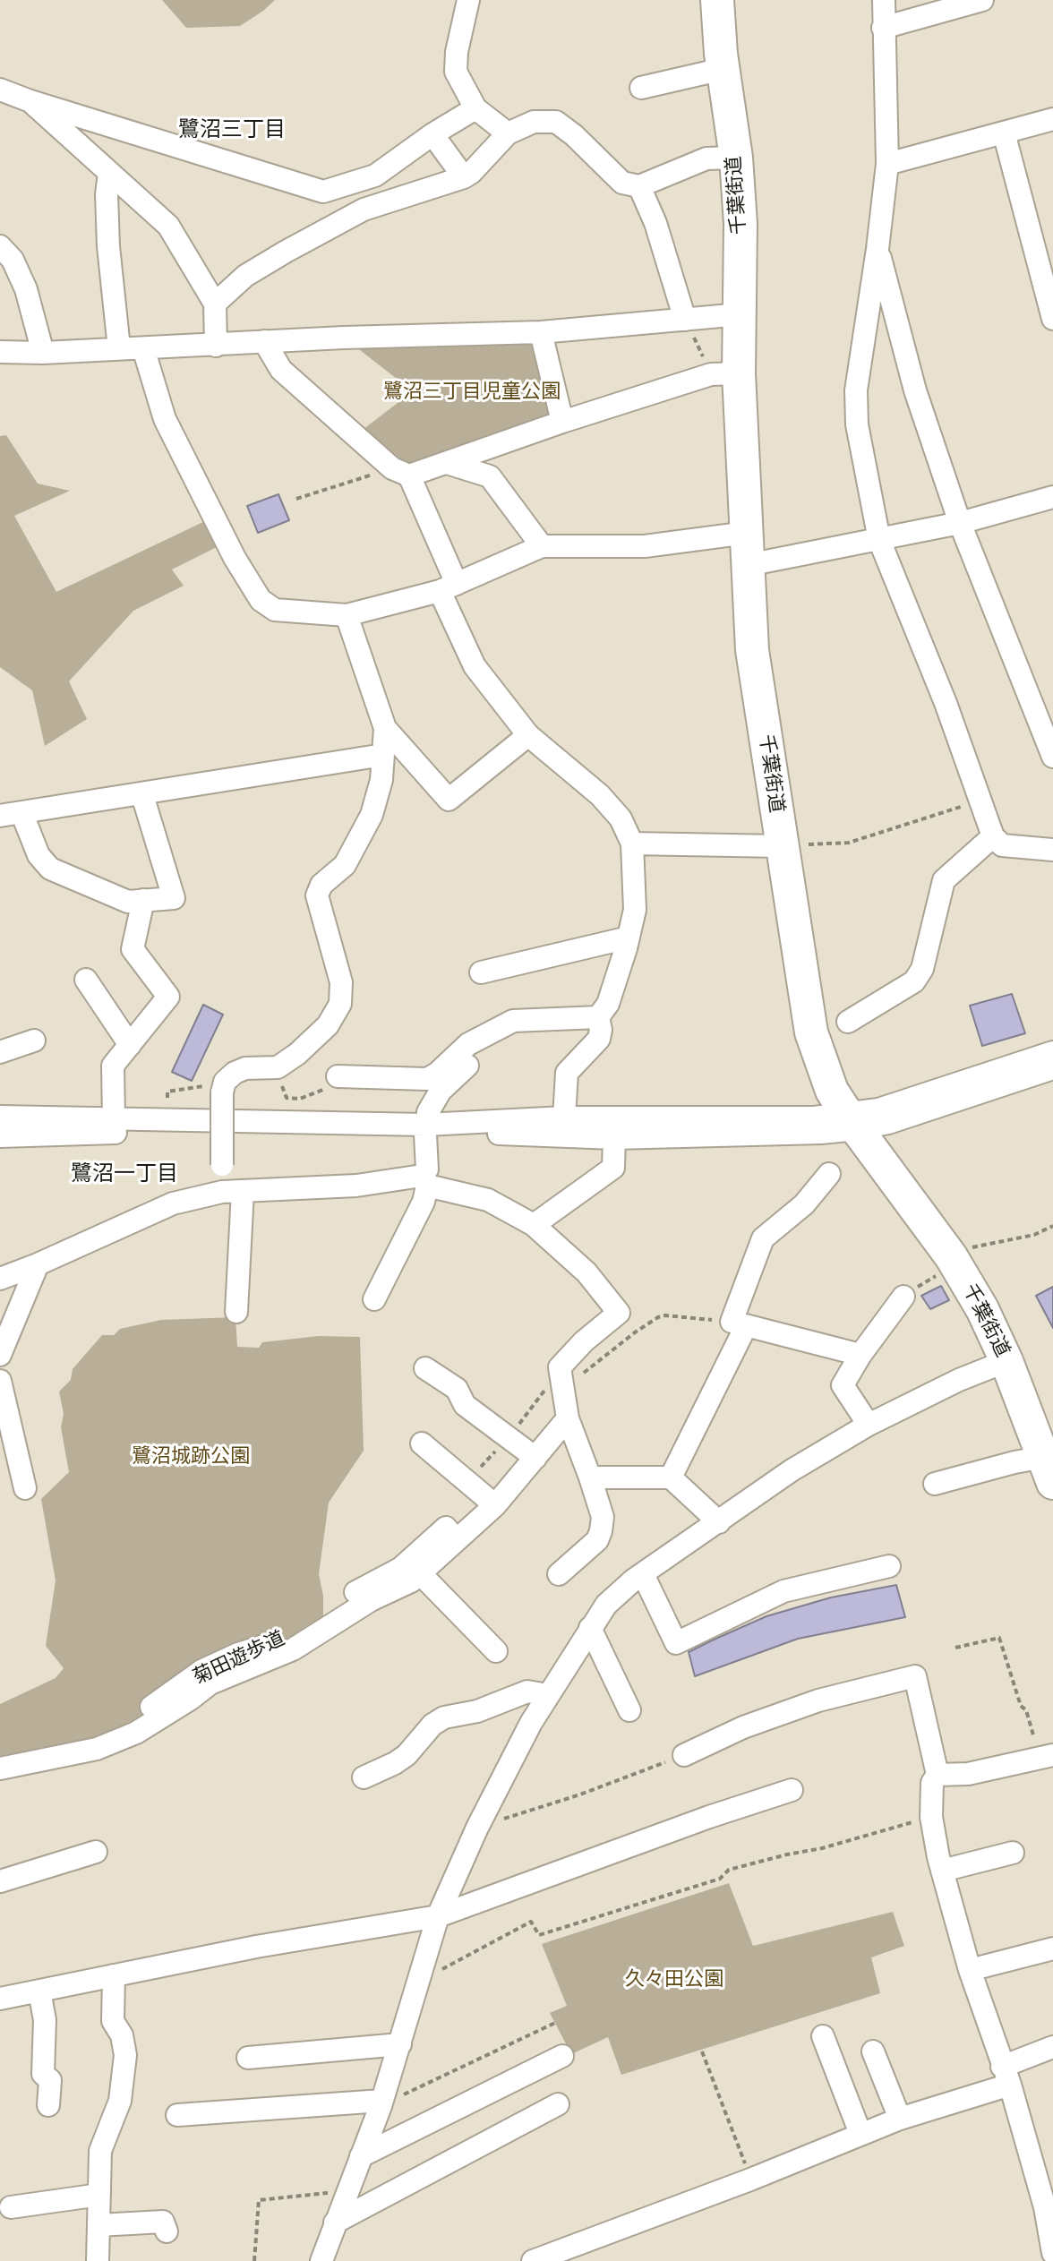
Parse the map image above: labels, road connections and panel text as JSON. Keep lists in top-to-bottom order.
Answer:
{
  "streets": {
    "highway": ["千葉街道"],
    "street": ["菊田遊歩道"]
  },
  "districts": ["鷺沼三丁目", "鷺沼一丁目"],
  "parks": ["鷺沼三丁目児童公園", "鷺沼城跡公園", "久々田公園"]
}
